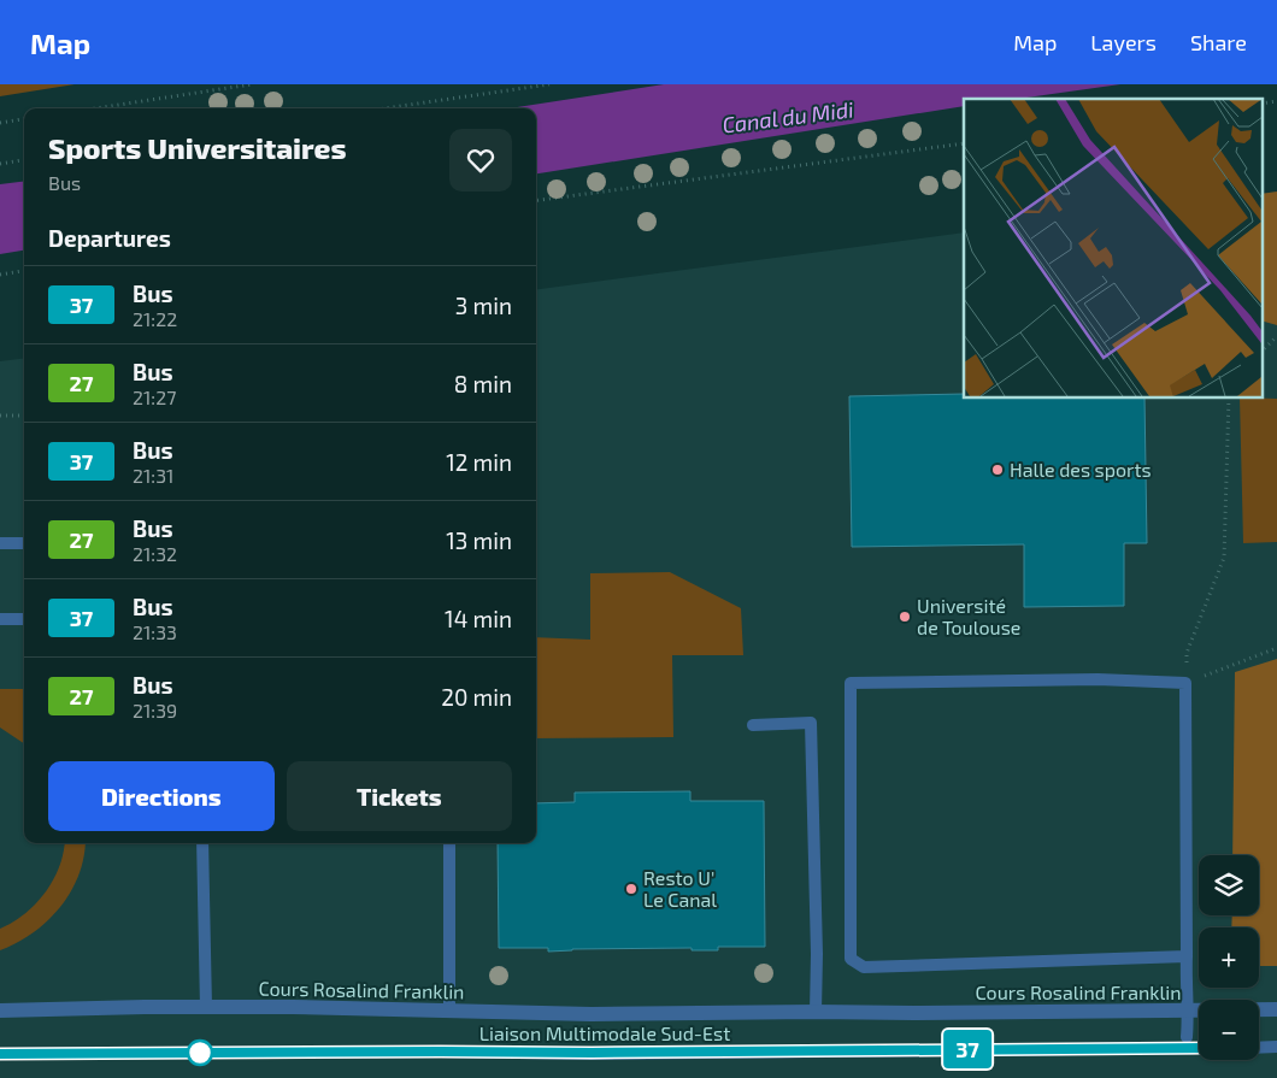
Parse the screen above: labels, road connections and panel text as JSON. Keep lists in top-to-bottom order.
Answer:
{
  "streets": {
    "street": ["Cours Rosalind Franklin"],
    "lane": ["Liaison Multimodale Sud-Est"]
  },
  "water": ["Canal du Midi"],
  "places": ["Halle des sports", "Université de Toulouse", "Resto U' Le Canal"],
  "lines": ["bus line 37"],
  "page": {
    "header": "Map",
    "nav": ["Map", "Layers", "Share"],
    "on_map": "37",
    "heading": [
      ["Sports Universitaires", "Bus"],
      "Departures"
    ],
    "list": [
      {
        "mark": "37",
        "name": "Bus",
        "note": "21:22",
        "value": "3 min"
      },
      {
        "mark": "27",
        "name": "Bus",
        "note": "21:27",
        "value": "8 min"
      },
      {
        "mark": "37",
        "name": "Bus",
        "note": "21:31",
        "value": "12 min"
      },
      {
        "mark": "27",
        "name": "Bus",
        "note": "21:32",
        "value": "13 min"
      },
      {
        "mark": "37",
        "name": "Bus",
        "note": "21:33",
        "value": "14 min"
      },
      {
        "mark": "27",
        "name": "Bus",
        "note": "21:39",
        "value": "20 min"
      }
    ],
    "buttons": ["Directions", "Tickets"],
    "map_buttons": ["+", "−"]
  }
}
